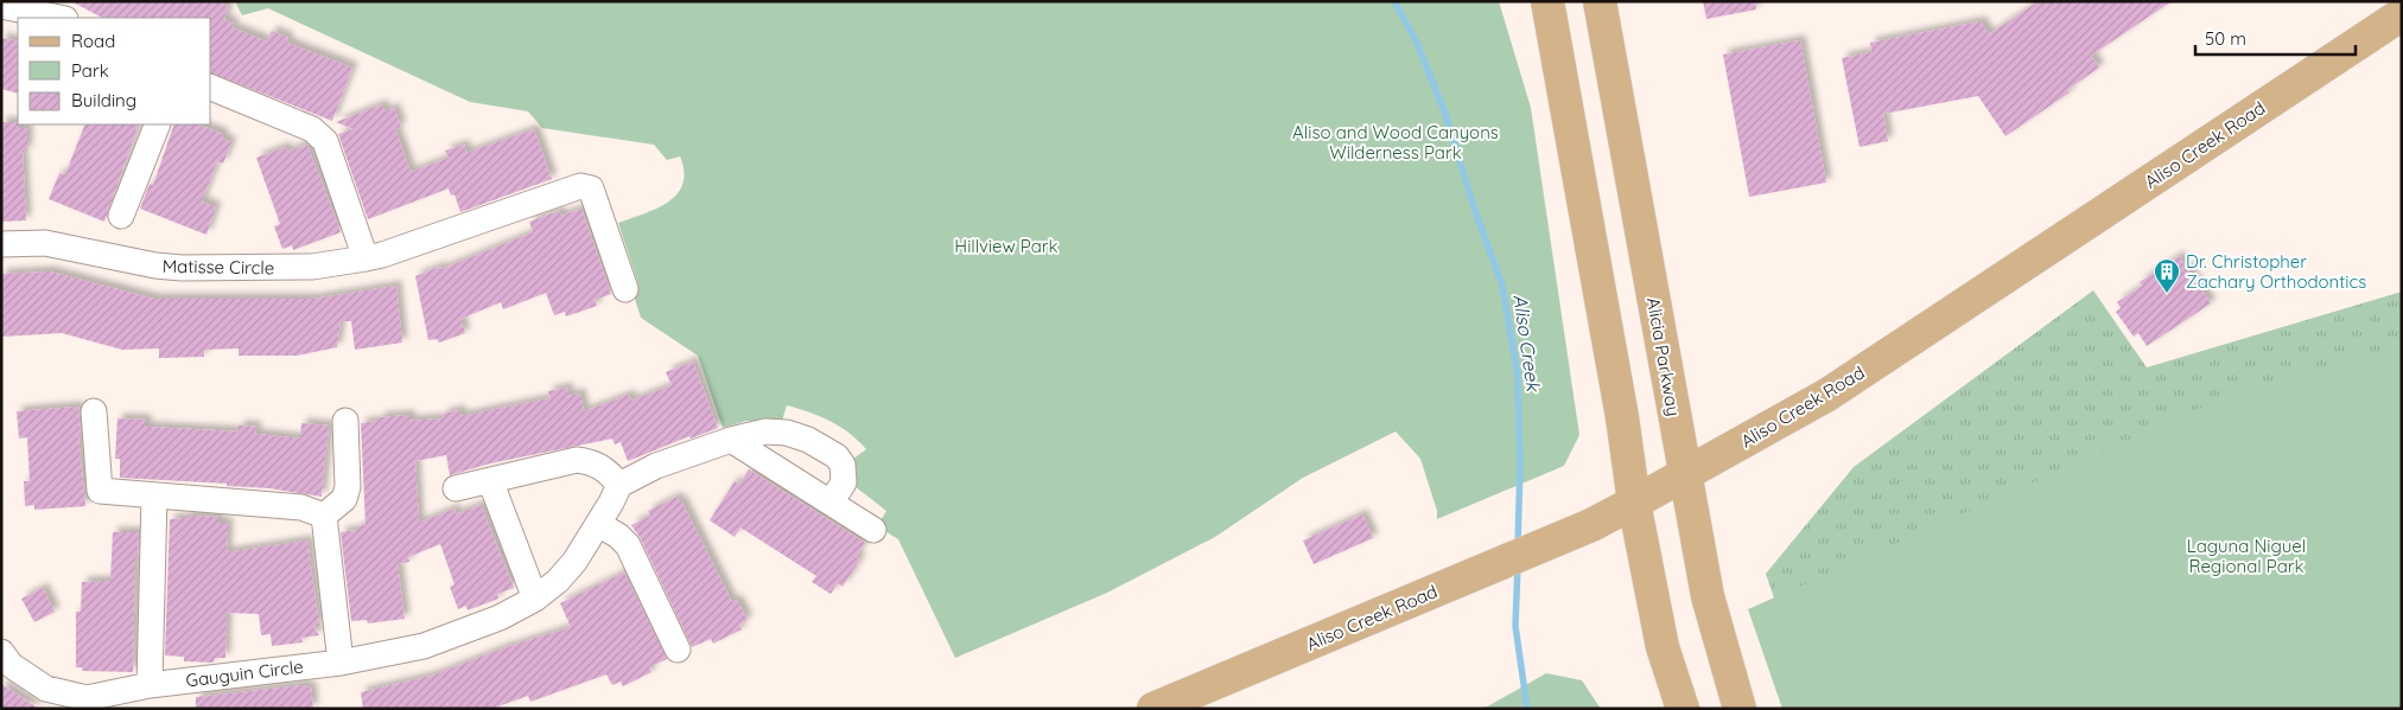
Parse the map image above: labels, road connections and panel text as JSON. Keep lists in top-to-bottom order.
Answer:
{
  "streets": {
    "main road": ["Aliso Creek Road", "Alicia Parkway"],
    "street": ["Matisse Circle", "Gauguin Circle"]
  },
  "crossings": [
    ["Aliso Creek Road", "Alicia Parkway"]
  ],
  "water": ["Aliso Creek"],
  "parks": ["Aliso and Wood Canyons Wilderness Park", "Hillview Park", "Laguna Niguel Regional Park"],
  "places": {
    "building": ["Dr. Christopher Zachary Orthodontics"]
  },
  "legend": ["Road", "Park", "Building"],
  "scale_bar": "50 m"
}
